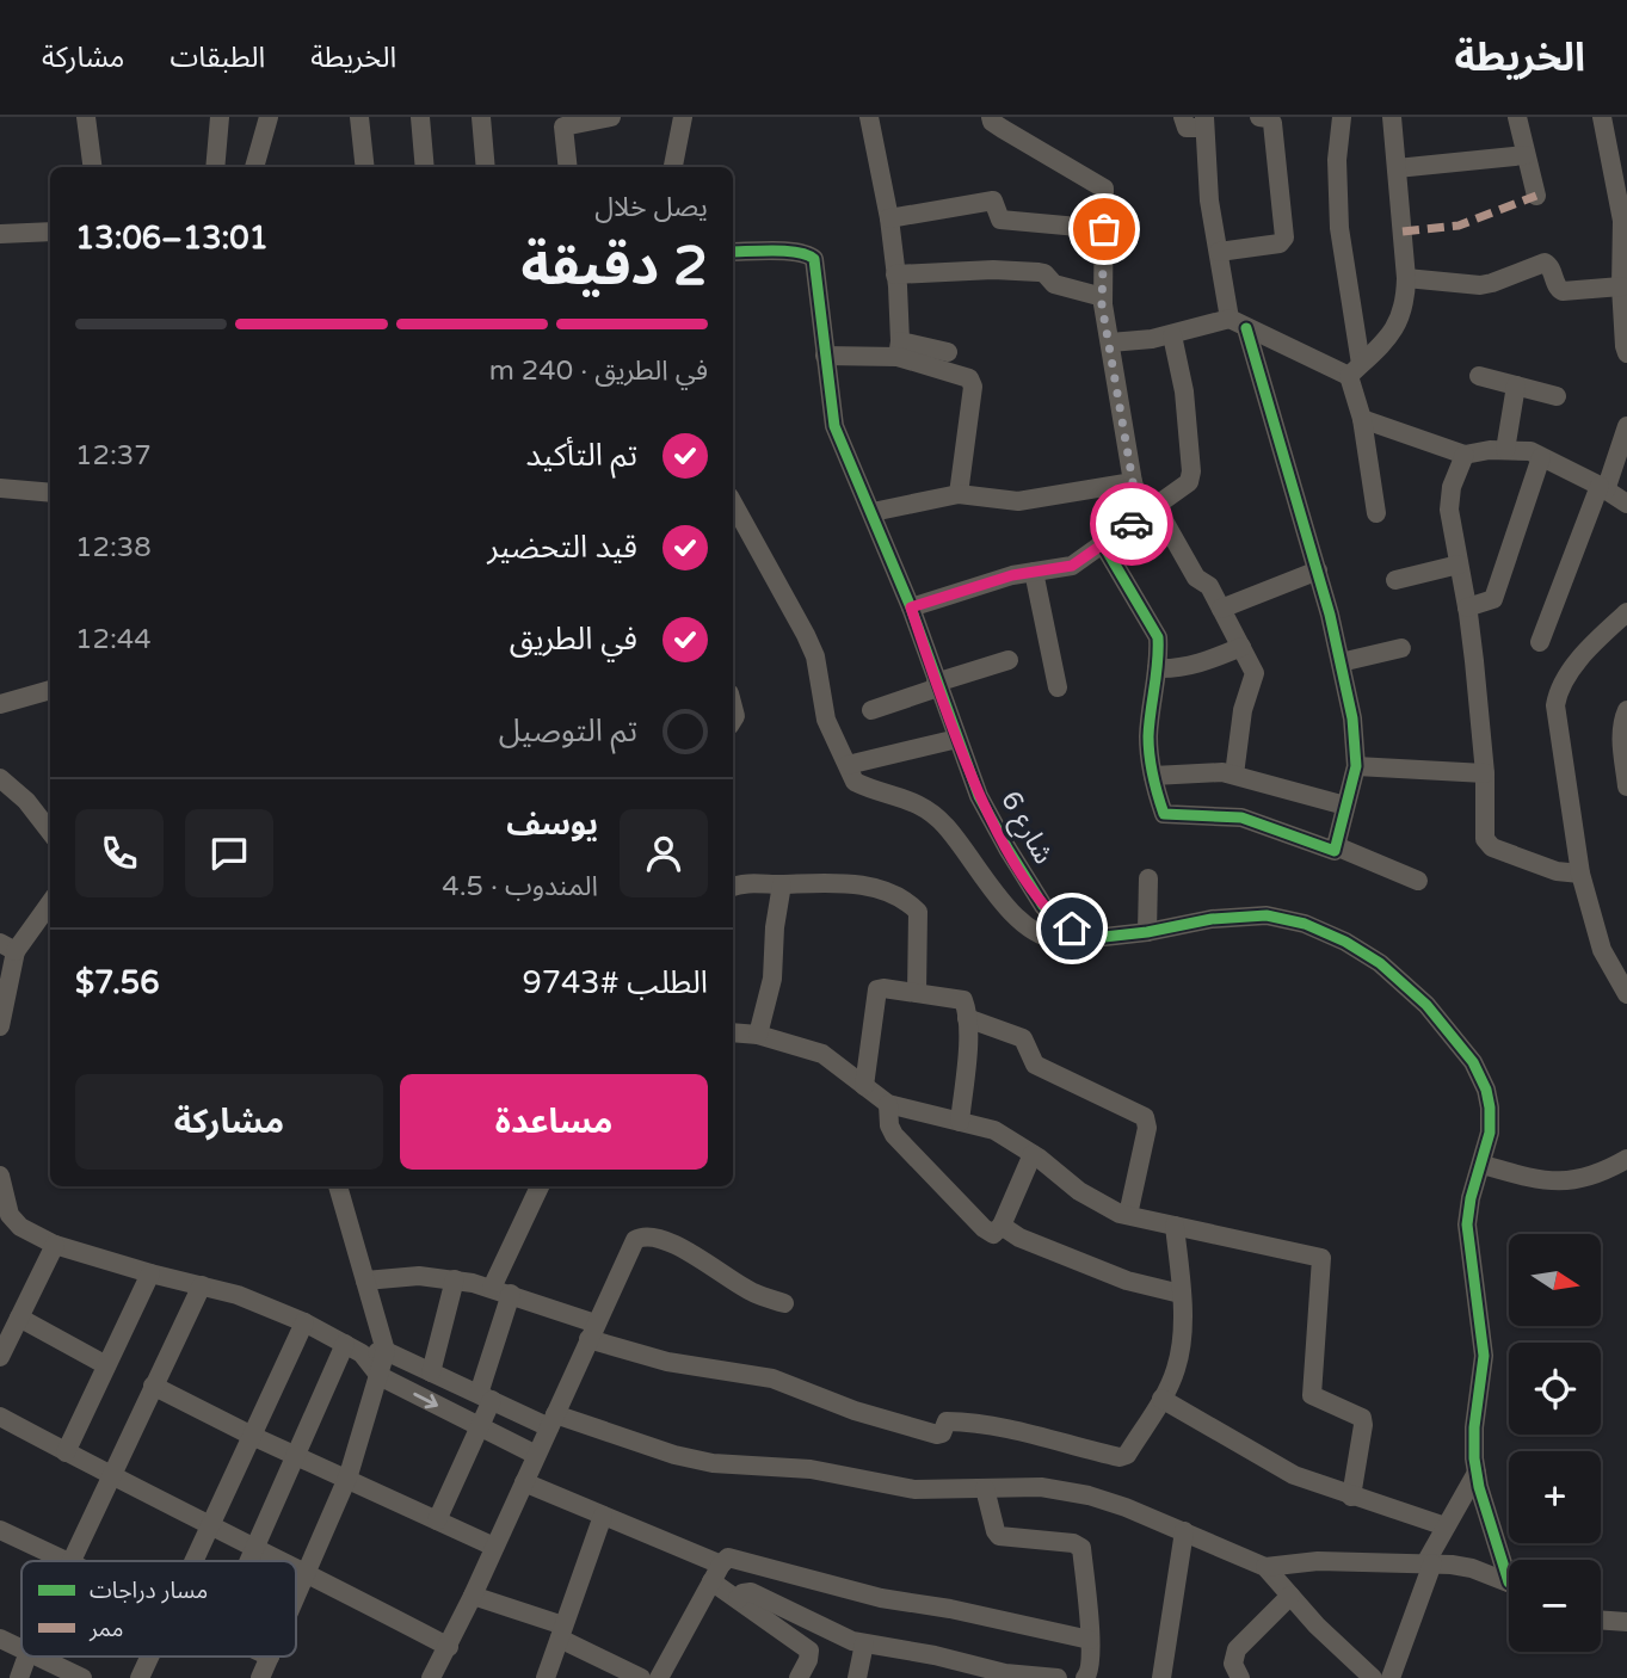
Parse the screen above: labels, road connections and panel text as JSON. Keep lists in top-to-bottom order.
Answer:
{
  "streets": {
    "street": ["شارع 6"]
  },
  "legend": ["مسار دراجات", "ممر"],
  "north": "right",
  "page": {
    "header": "الخريطة",
    "nav": ["الخريطة", "الطبقات", "مشاركة"],
    "heading": ["2 دقيقة", "يصل خلال", "13:01–13:06"],
    "panel": [
      "يوسف",
      "المندوب · 4.5",
      "الطلب #9743",
      "$7.56"
    ],
    "bar": "في الطريق · 240 m",
    "list": [
      ["تم التأكيد", "12:37"],
      ["قيد التحضير", "12:38"],
      ["في الطريق", "12:44"],
      "تم التوصيل"
    ],
    "buttons": ["مساعدة", "مشاركة"],
    "map_buttons": ["+", "−"]
  }
}
